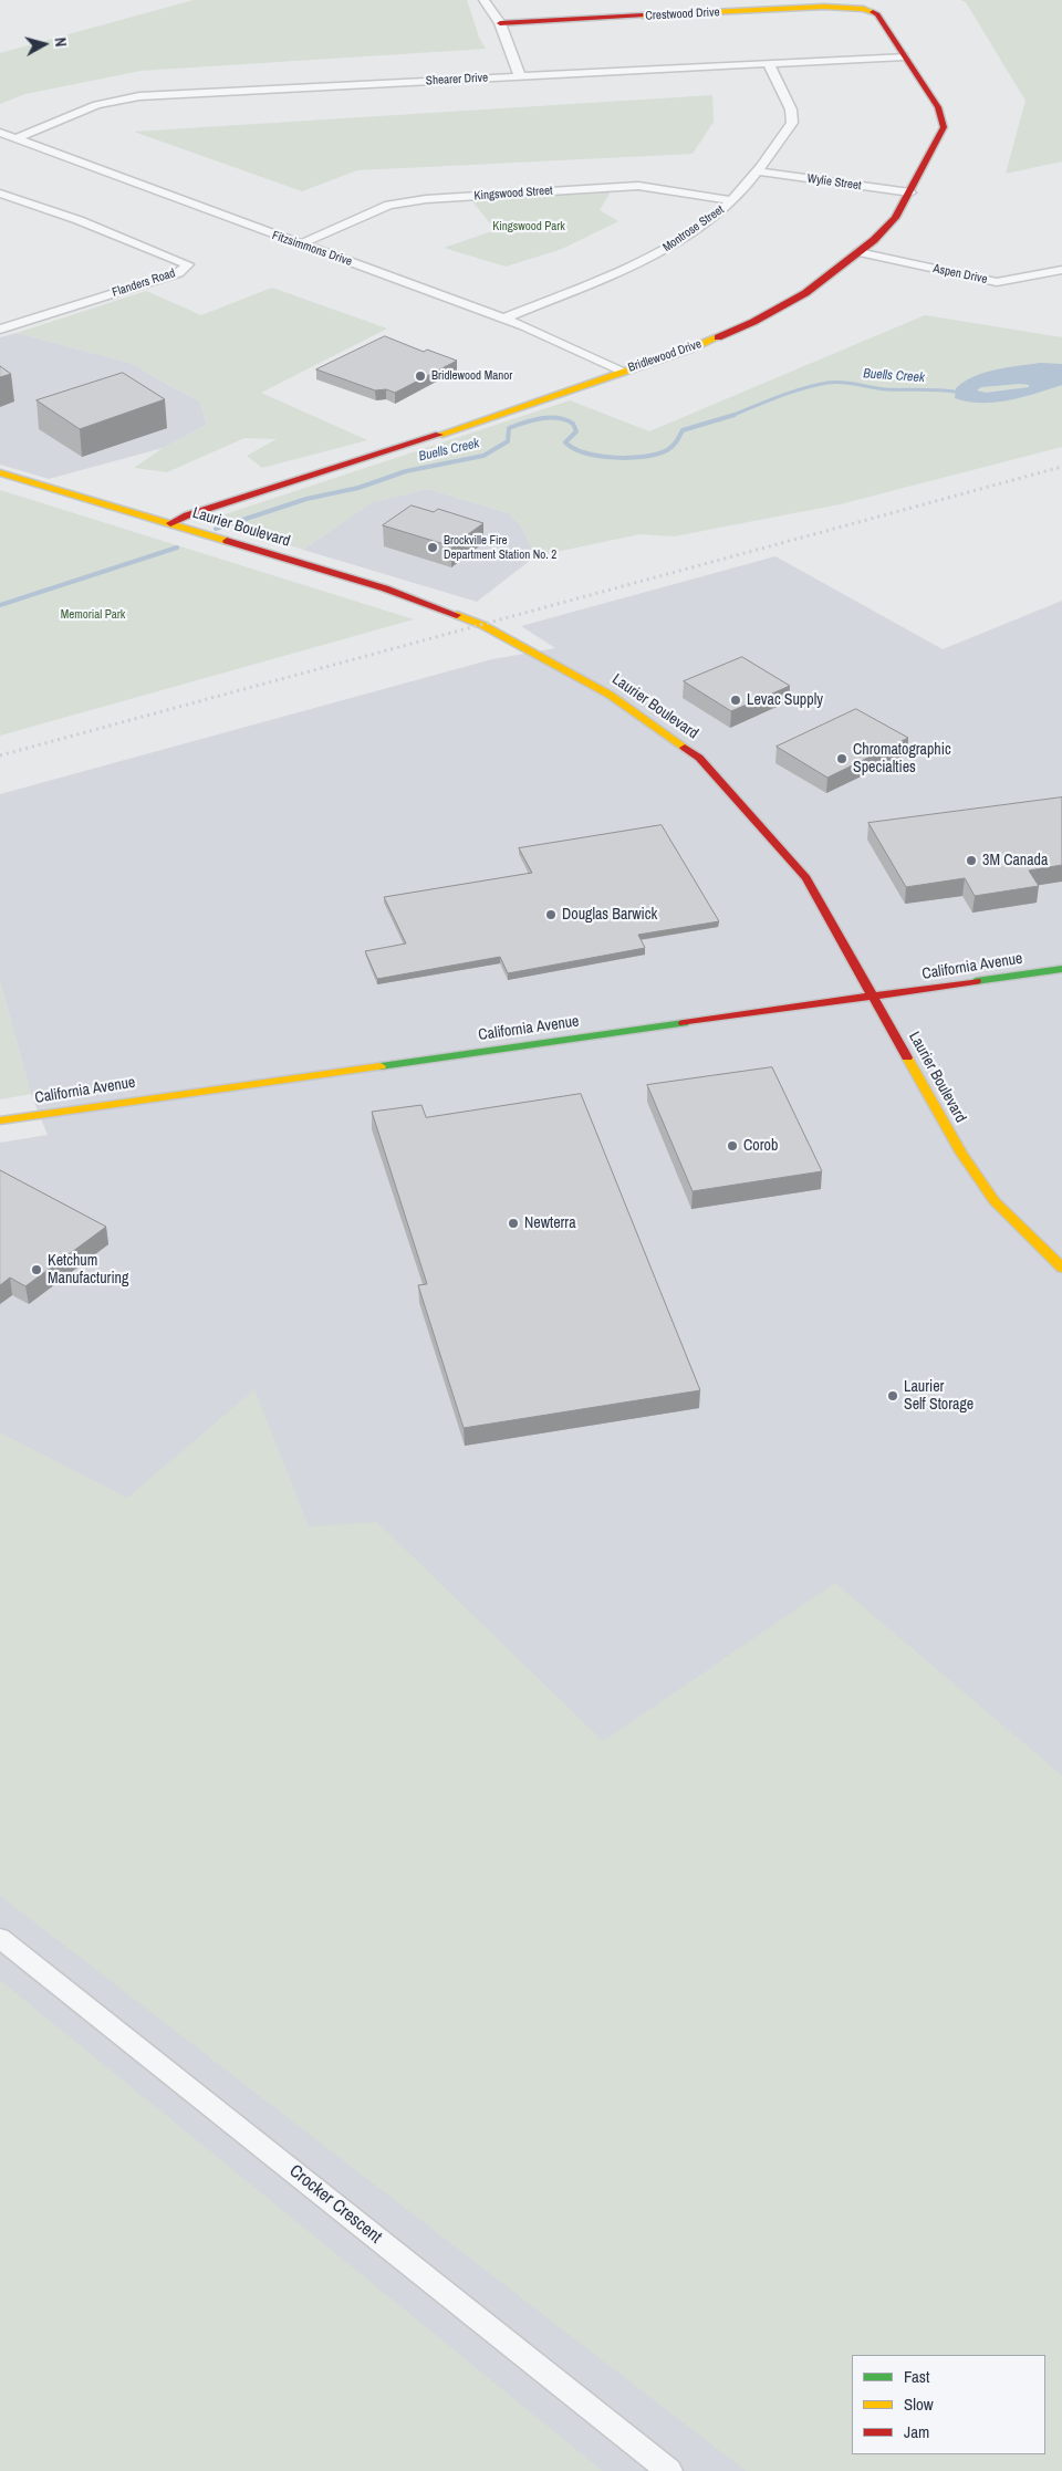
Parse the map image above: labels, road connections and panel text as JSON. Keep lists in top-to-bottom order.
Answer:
{
  "streets": {
    "street": [
      "Crestwood Drive",
      "Shearer Drive",
      "Wylie Street",
      "Kingswood Street",
      "Montrose Street",
      "Fitzsimmons Drive",
      "Aspen Drive",
      "Flanders Road",
      "Bridlewood Drive",
      "Laurier Boulevard",
      "California Avenue",
      "Crocker Crescent"
    ]
  },
  "crossings": [
    ["Crestwood Drive", "Bridlewood Drive"],
    ["Shearer Drive", "Montrose Street"],
    ["Shearer Drive", "Fitzsimmons Drive"],
    ["Shearer Drive", "Bridlewood Drive"],
    ["Wylie Street", "Montrose Street"],
    ["Wylie Street", "Bridlewood Drive"],
    ["Kingswood Street", "Montrose Street"],
    ["Kingswood Street", "Fitzsimmons Drive"],
    ["Montrose Street", "Fitzsimmons Drive"],
    ["Fitzsimmons Drive", "Bridlewood Drive"],
    ["Aspen Drive", "Bridlewood Drive"],
    ["Bridlewood Drive", "Laurier Boulevard"],
    ["Laurier Boulevard", "California Avenue"]
  ],
  "water": ["Buells Creek"],
  "parks": ["Kingswood Park", "Memorial Park"],
  "places": [
    "Bridlewood Manor",
    "Brockville Fire Department Station No. 2",
    "Levac Supply",
    "Chromatographic Specialties",
    "3M Canada",
    "Douglas Barwick",
    "Corob",
    "Newterra",
    "Ketchum Manufacturing",
    "Laurier Self Storage"
  ],
  "legend": ["Fast", "Slow", "Jam"],
  "north": "right"
}
